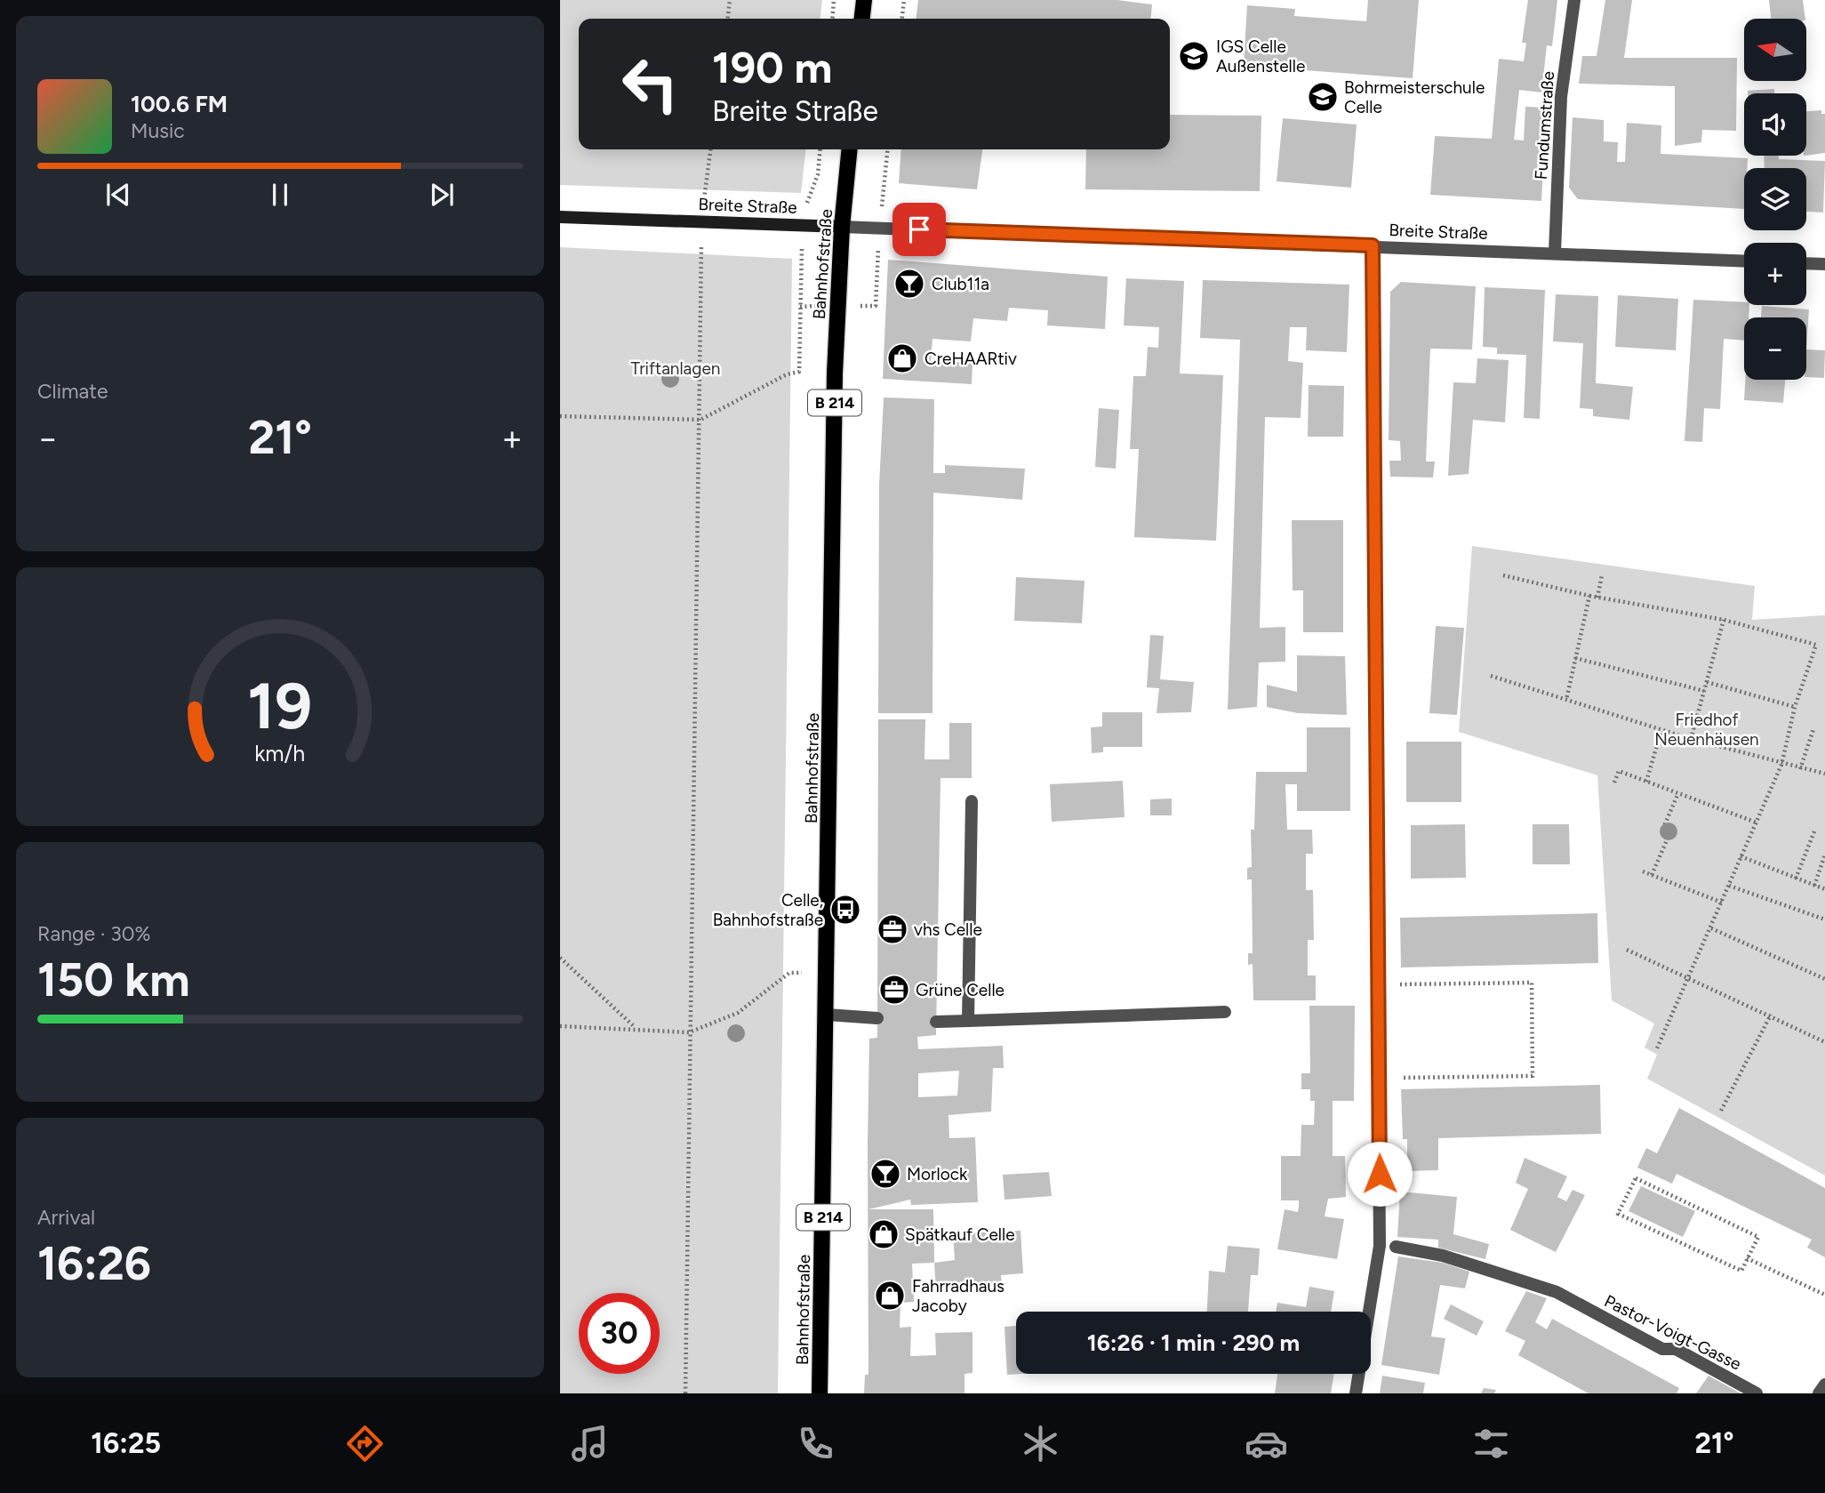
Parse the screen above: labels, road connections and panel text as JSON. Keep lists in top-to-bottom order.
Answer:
{
  "streets": {
    "main road": ["Bahnhofstraße", "B 214"],
    "street": ["Fundumstraße", "Breite Straße", "Pastor-Voigt-Gasse"]
  },
  "crossings": [
    ["Fundumstraße", "Breite Straße"],
    ["Breite Straße", "Bahnhofstraße"]
  ],
  "parks": ["Triftanlagen", "Friedhof Neuenhäusen"],
  "places": {
    "school or university": ["IGS Celle Außenstelle", "Bohrmeisterschule Celle"],
    "bar": ["Club11a", "Morlock"],
    "shop": ["CreHAARtiv", "Spätkauf Celle", "Fahrradhaus Jacoby"],
    "bus stop": ["Celle, Bahnhofstraße"],
    "office": ["vhs Celle", "Grüne Celle"]
  },
  "north": "left",
  "page": {
    "map_buttons": ["+", "−"],
    "turn": ["190 m", "Breite Straße"],
    "song": ["100.6 FM", "Music"],
    "tile": [
      "Climate",
      ["Range · 30%", "150 km"],
      ["Arrival", "16:26"]
    ],
    "heat": ["−", "21°", "+"],
    "limit": "30",
    "trip": "16:26 · 1 min · 290 m",
    "tabs": ["16:25", "21°"],
    "gauge": ["19", "km/h"]
  }
}
